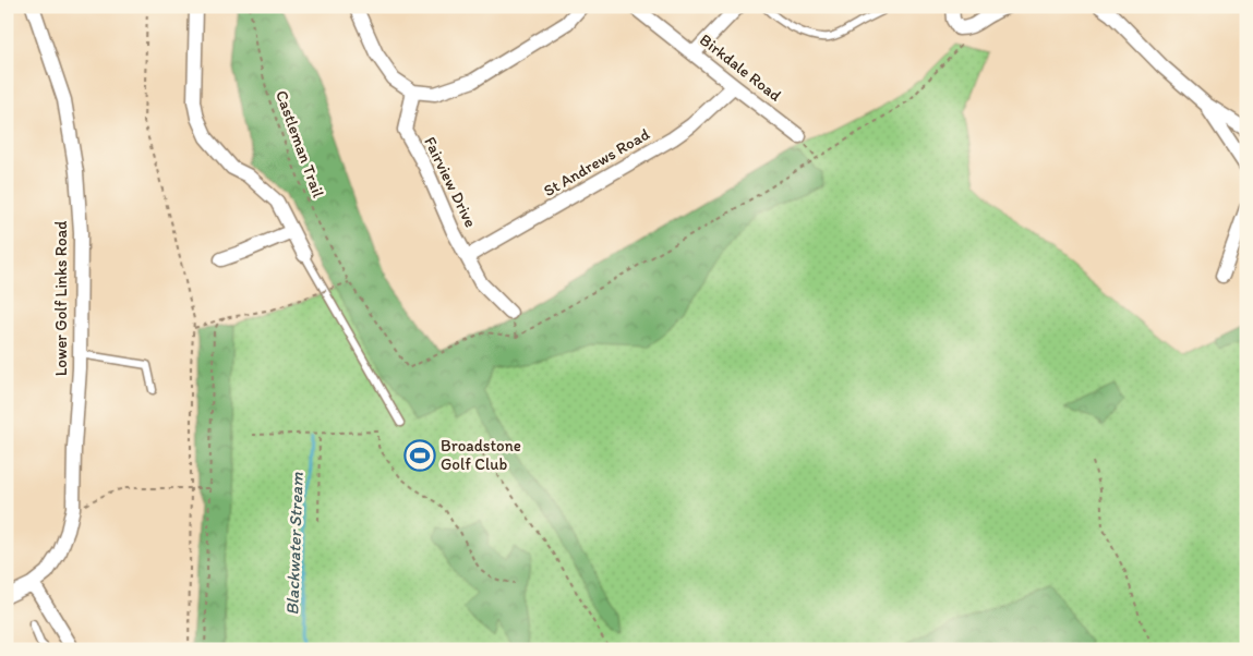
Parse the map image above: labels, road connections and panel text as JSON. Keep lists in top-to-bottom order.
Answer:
{
  "streets": {
    "street": [
      "Birkdale Road",
      "St Andrews Road",
      "Fairview Drive",
      "Lower Golf Links Road"
    ],
    "path": ["Castleman Trail"]
  },
  "crossings": [
    ["Birkdale Road", "St Andrews Road"],
    ["St Andrews Road", "Fairview Drive"]
  ],
  "water": ["Blackwater Stream"],
  "places": {
    "sports": ["Broadstone Golf Club"]
  }
}
